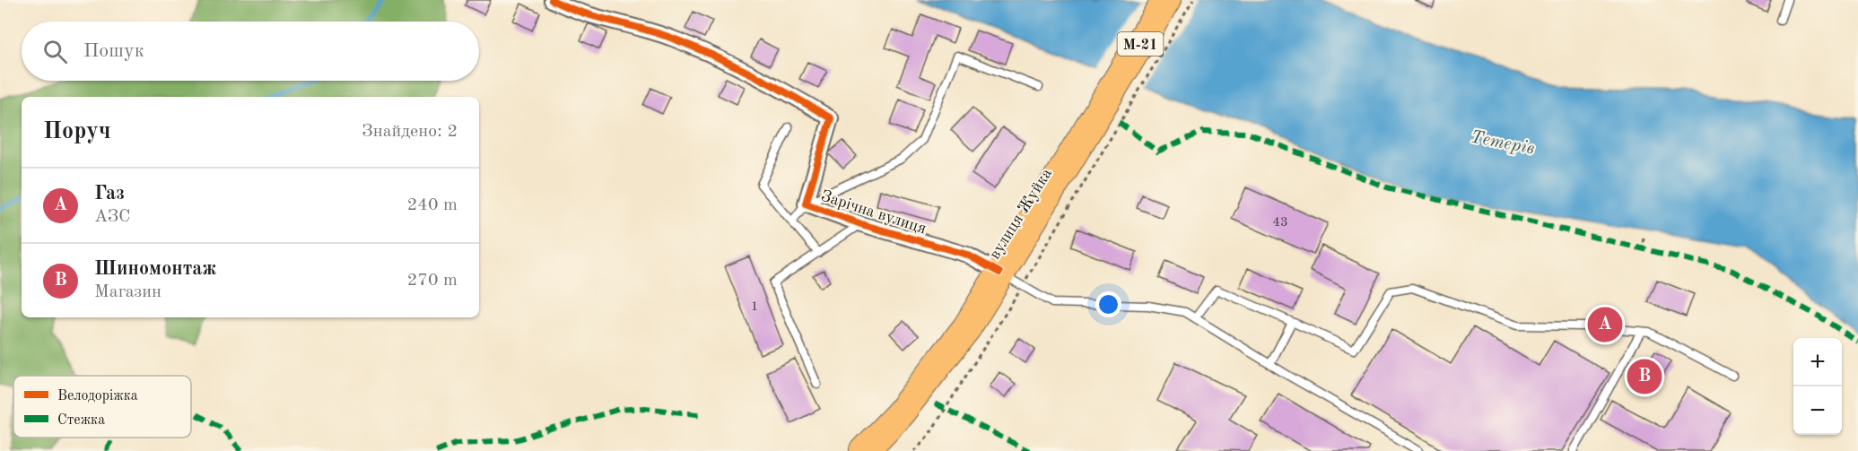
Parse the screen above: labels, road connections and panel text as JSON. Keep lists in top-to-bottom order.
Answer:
{
  "streets": {
    "highway": ["М-21", "вулиця Жуйка"],
    "street": ["Зарічна вулиця"]
  },
  "crossings": [
    ["Зарічна вулиця", "вулиця Жуйка"]
  ],
  "water": ["Тетерів"],
  "house_numbers": ["43", "1"],
  "legend": ["Велодоріжка", "Стежка"],
  "page": {
    "search": "Пошук",
    "heading": ["Поруч", "Знайдено: 2"],
    "list": [
      {
        "mark": "A",
        "name": "Газ",
        "note": "АЗС",
        "value": "240 m"
      },
      {
        "mark": "B",
        "name": "Шиномонтаж",
        "note": "Магазин",
        "value": "270 m"
      }
    ],
    "pins": ["A", "B"],
    "map_buttons": ["+", "−"]
  }
}
